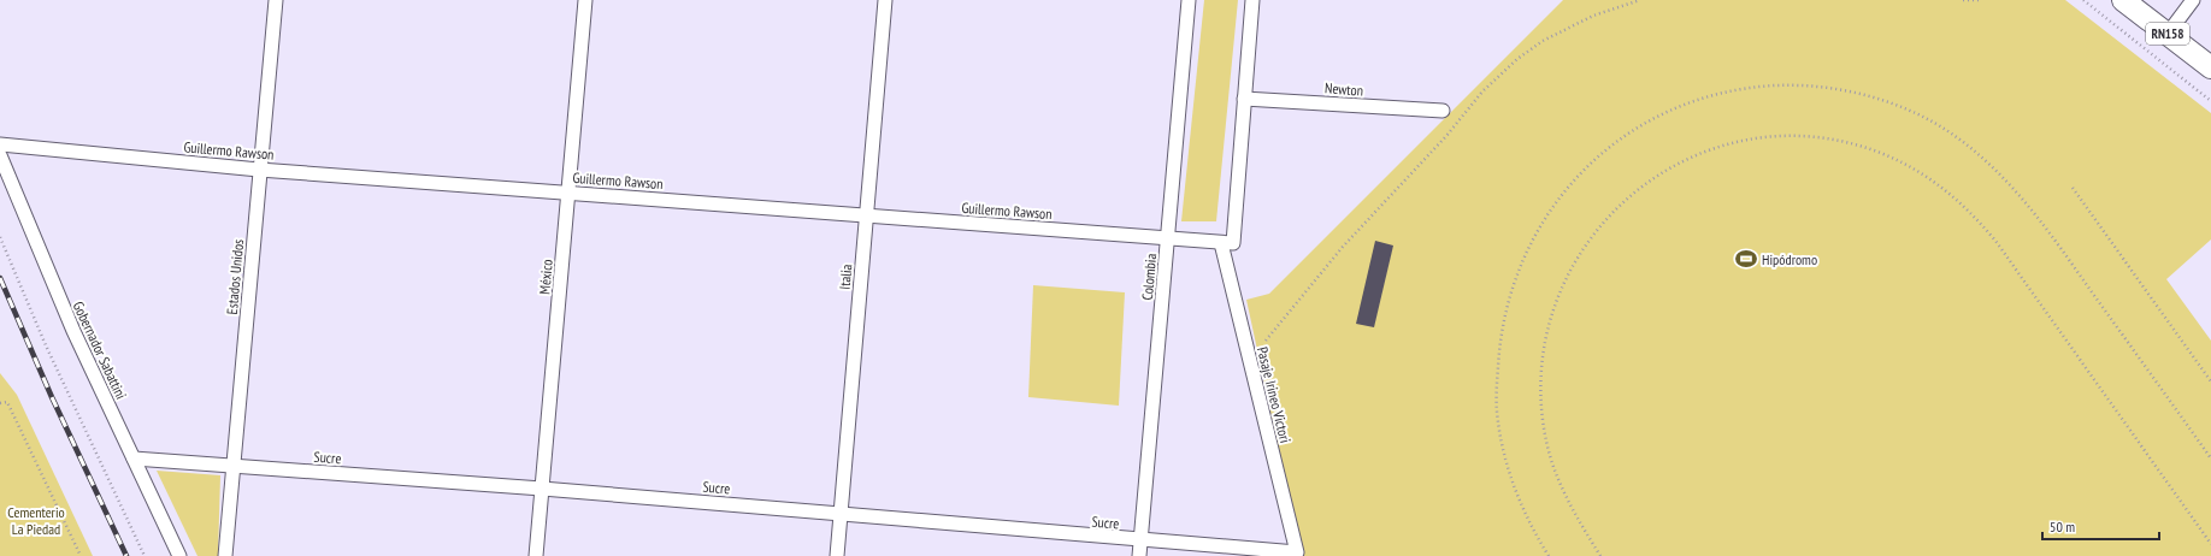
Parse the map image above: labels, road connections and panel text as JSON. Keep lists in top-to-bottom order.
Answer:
{
  "streets": {
    "highway": ["RN158"],
    "street": [
      "Newton",
      "Guillermo Rawson",
      "Estados Unidos",
      "México",
      "Italia",
      "Colombia",
      "Gobernador Sabattini",
      "Pasaje Irineo Victori",
      "Sucre"
    ]
  },
  "crossings": [
    ["Guillermo Rawson", "Estados Unidos"],
    ["Guillermo Rawson", "México"],
    ["Guillermo Rawson", "Italia"],
    ["Guillermo Rawson", "Colombia"],
    ["Guillermo Rawson", "Pasaje Irineo Victori"],
    ["Estados Unidos", "Sucre"],
    ["México", "Sucre"],
    ["Italia", "Sucre"],
    ["Colombia", "Sucre"],
    ["Gobernador Sabattini", "Sucre"],
    ["Pasaje Irineo Victori", "Sucre"]
  ],
  "parks": ["Cementerio La Piedad"],
  "places": {
    "sports": ["Hipódromo"]
  },
  "scale_bar": "50 m"
}
